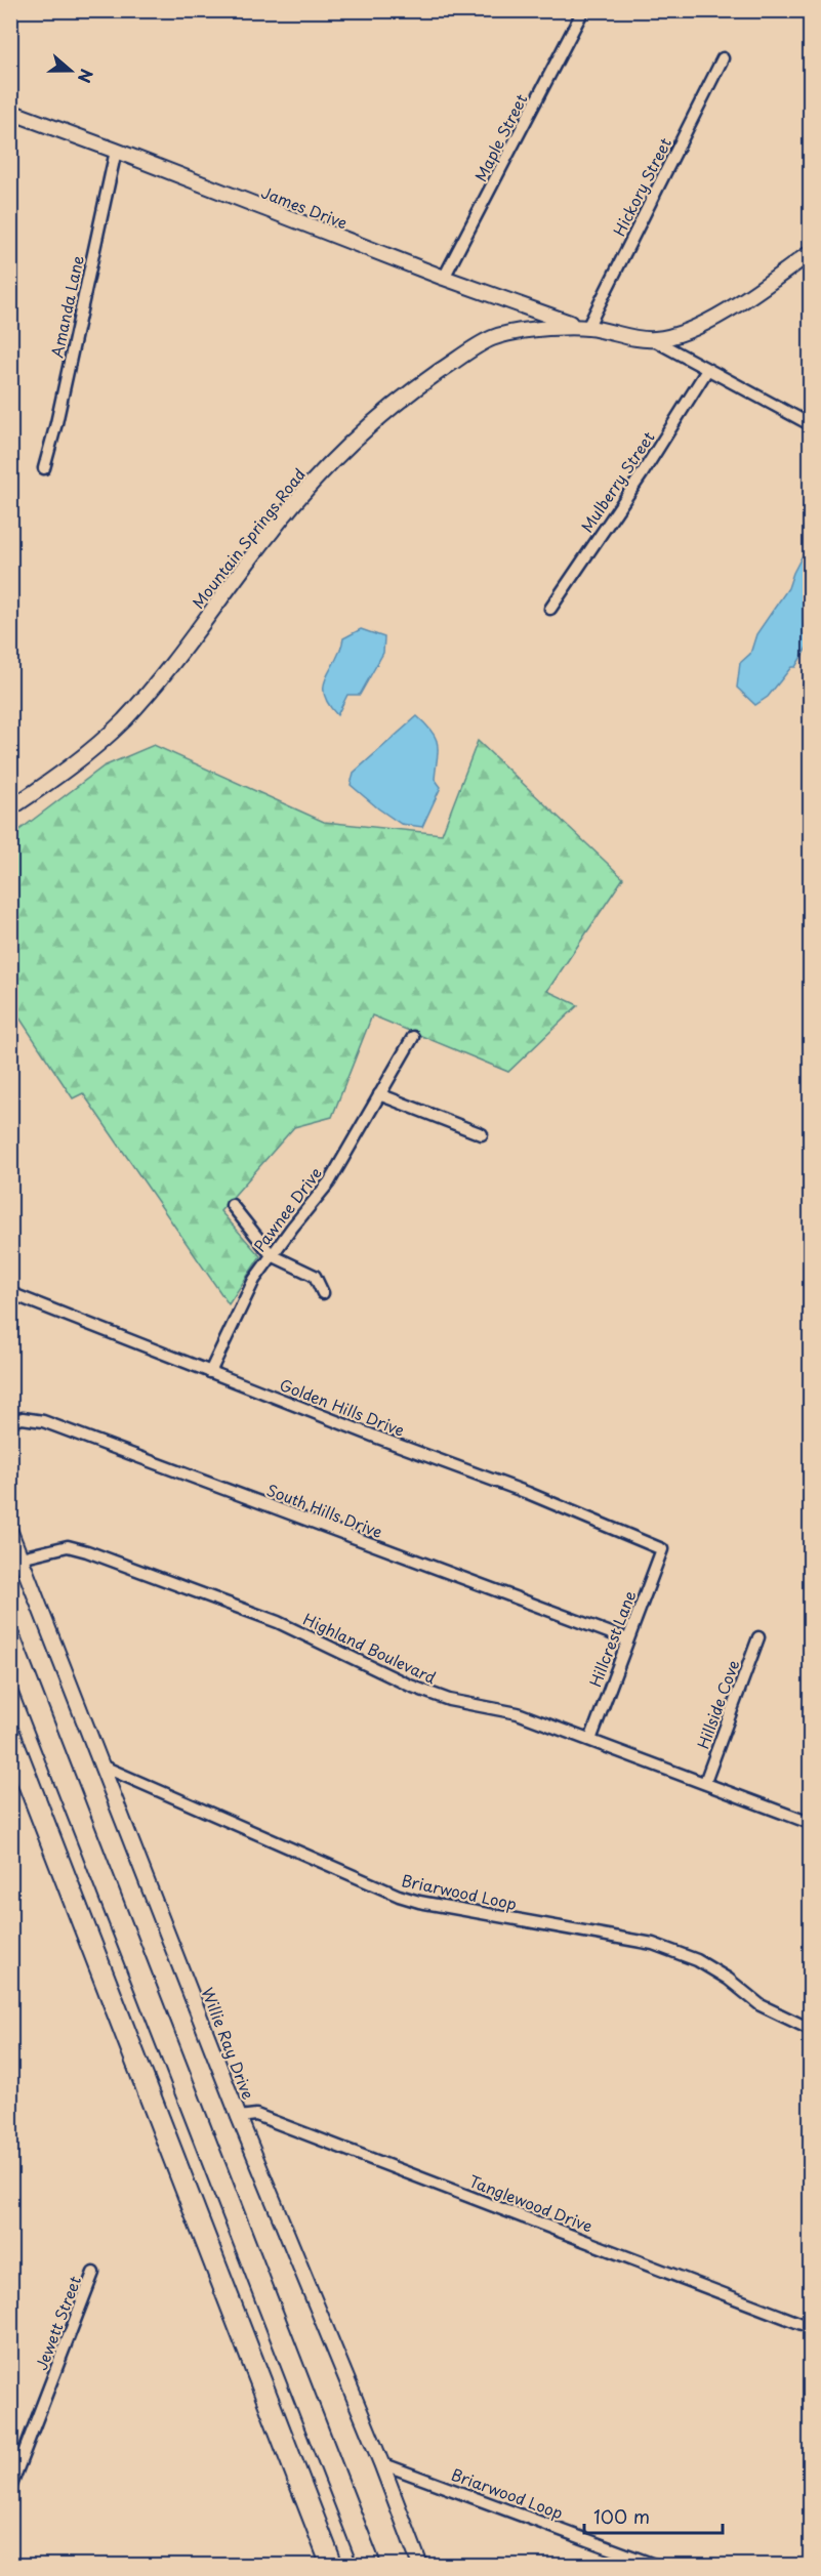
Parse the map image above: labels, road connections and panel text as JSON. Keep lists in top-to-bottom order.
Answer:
{
  "streets": {
    "street": [
      "Maple Street",
      "Hickory Street",
      "James Drive",
      "Amanda Lane",
      "Mulberry Street",
      "Mountain Springs Road",
      "Pawnee Drive",
      "Golden Hills Drive",
      "South Hills Drive",
      "Hillcrest Lane",
      "Highland Boulevard",
      "Hillside Cove",
      "Briarwood Loop",
      "Willie Ray Drive",
      "Tanglewood Drive",
      "Jewett Street"
    ]
  },
  "crossings": [
    ["Maple Street", "James Drive"],
    ["Hickory Street", "James Drive"],
    ["Hickory Street", "Mountain Springs Road"],
    ["James Drive", "Amanda Lane"],
    ["James Drive", "Mountain Springs Road"],
    ["Pawnee Drive", "Golden Hills Drive"],
    ["Golden Hills Drive", "Hillcrest Lane"],
    ["South Hills Drive", "Hillcrest Lane"],
    ["Hillcrest Lane", "Highland Boulevard"],
    ["Highland Boulevard", "Hillside Cove"],
    ["Highland Boulevard", "Willie Ray Drive"],
    ["Briarwood Loop", "Willie Ray Drive"],
    ["Willie Ray Drive", "Tanglewood Drive"]
  ],
  "scale_bar": "100 m",
  "north": "right"
}
